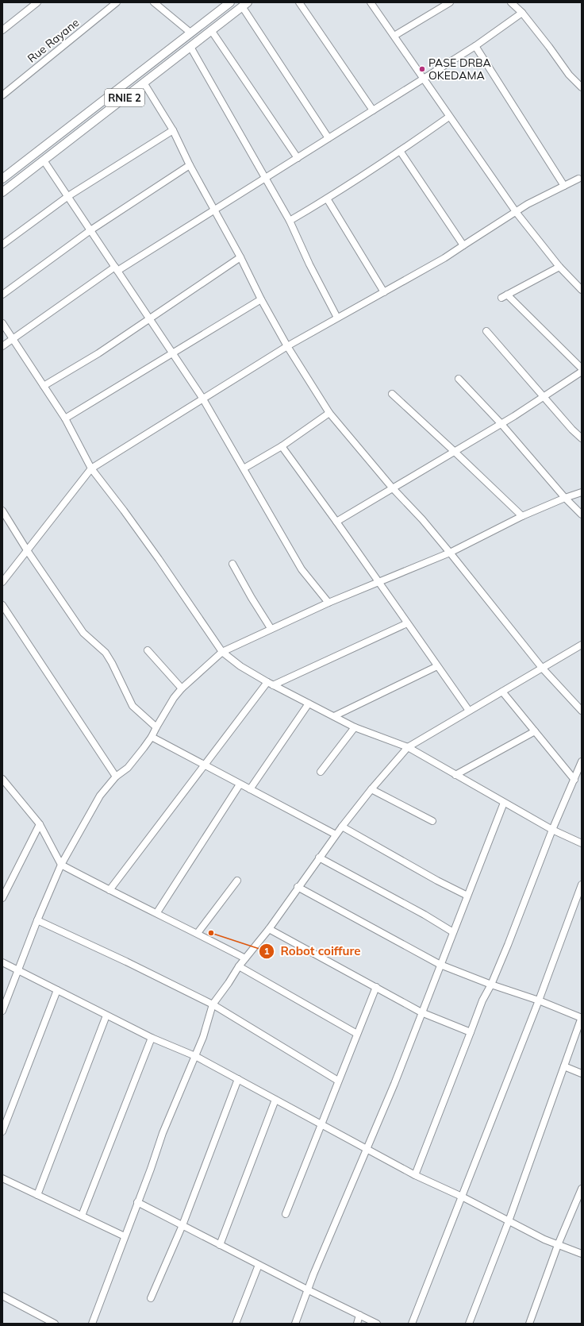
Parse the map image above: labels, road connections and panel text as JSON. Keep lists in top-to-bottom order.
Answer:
{
  "streets": {
    "main road": ["RNIE 2"],
    "street": ["Rue Rayane"]
  },
  "places": ["PASE DRBA OKEDAMA", "Robot coiffure"]
}
